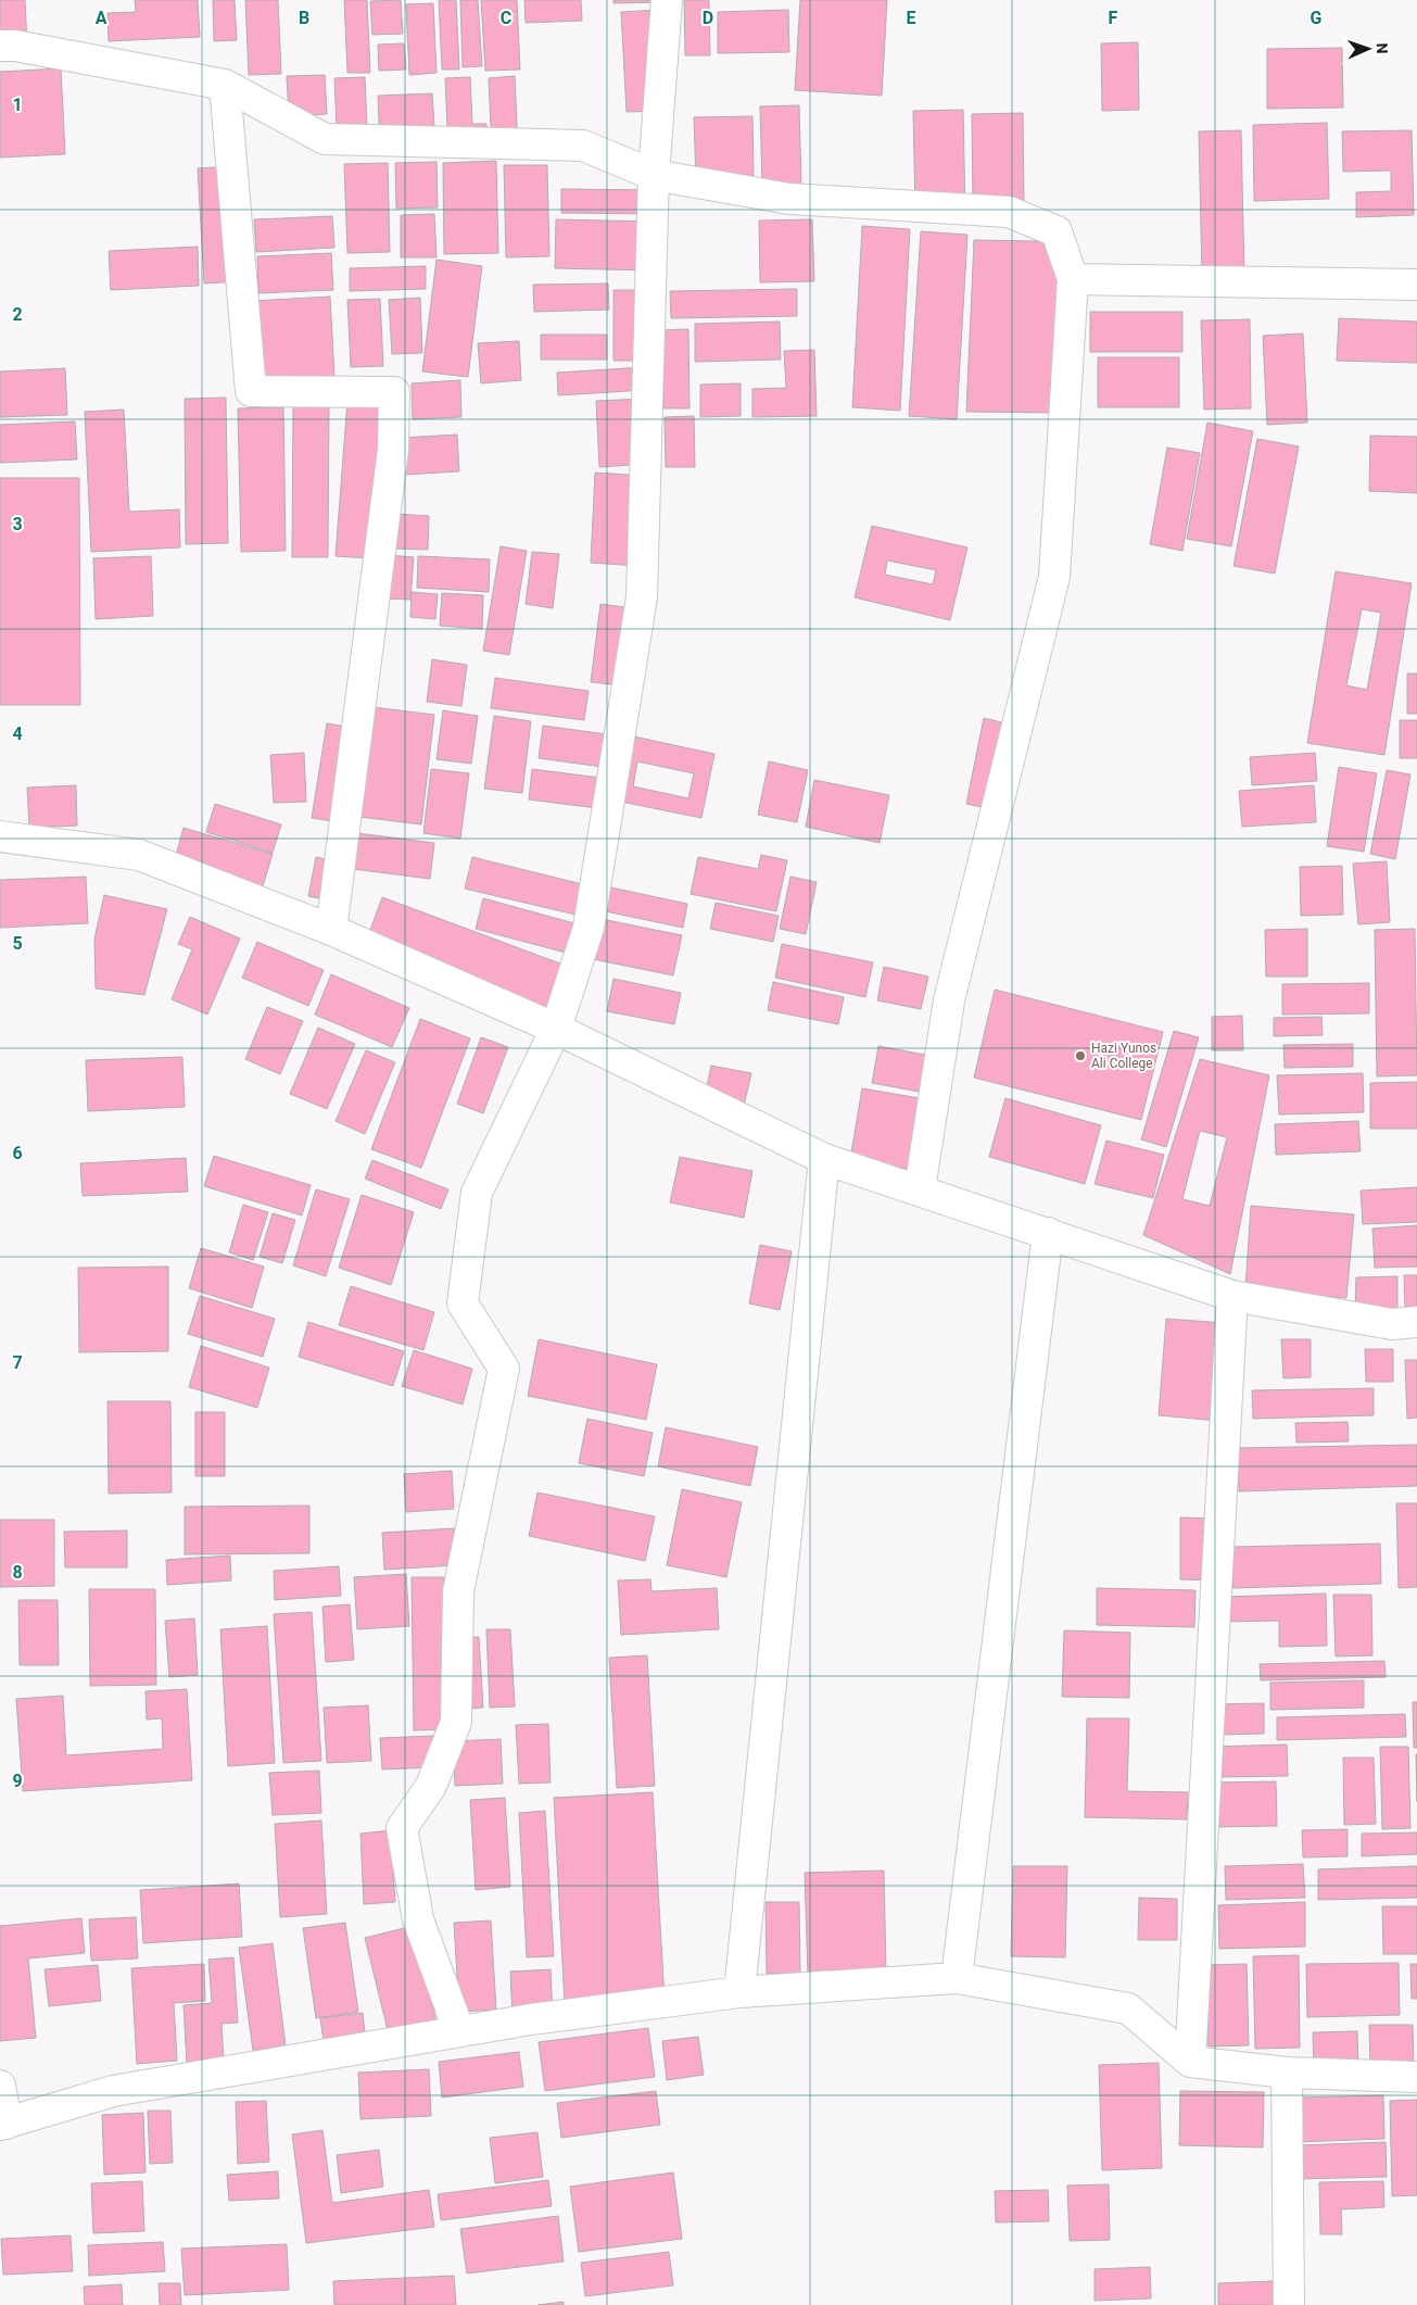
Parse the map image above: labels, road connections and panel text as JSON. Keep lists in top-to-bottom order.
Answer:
{
  "places": ["Hazi Yunos Ali College"],
  "north": "right",
  "grid": {
    "columns": [
      "A",
      "B",
      "C",
      "D",
      "E",
      "F",
      "G"
    ],
    "rows": [
      "1",
      "2",
      "3",
      "4",
      "5",
      "6",
      "7",
      "8",
      "9"
    ]
  }
}
